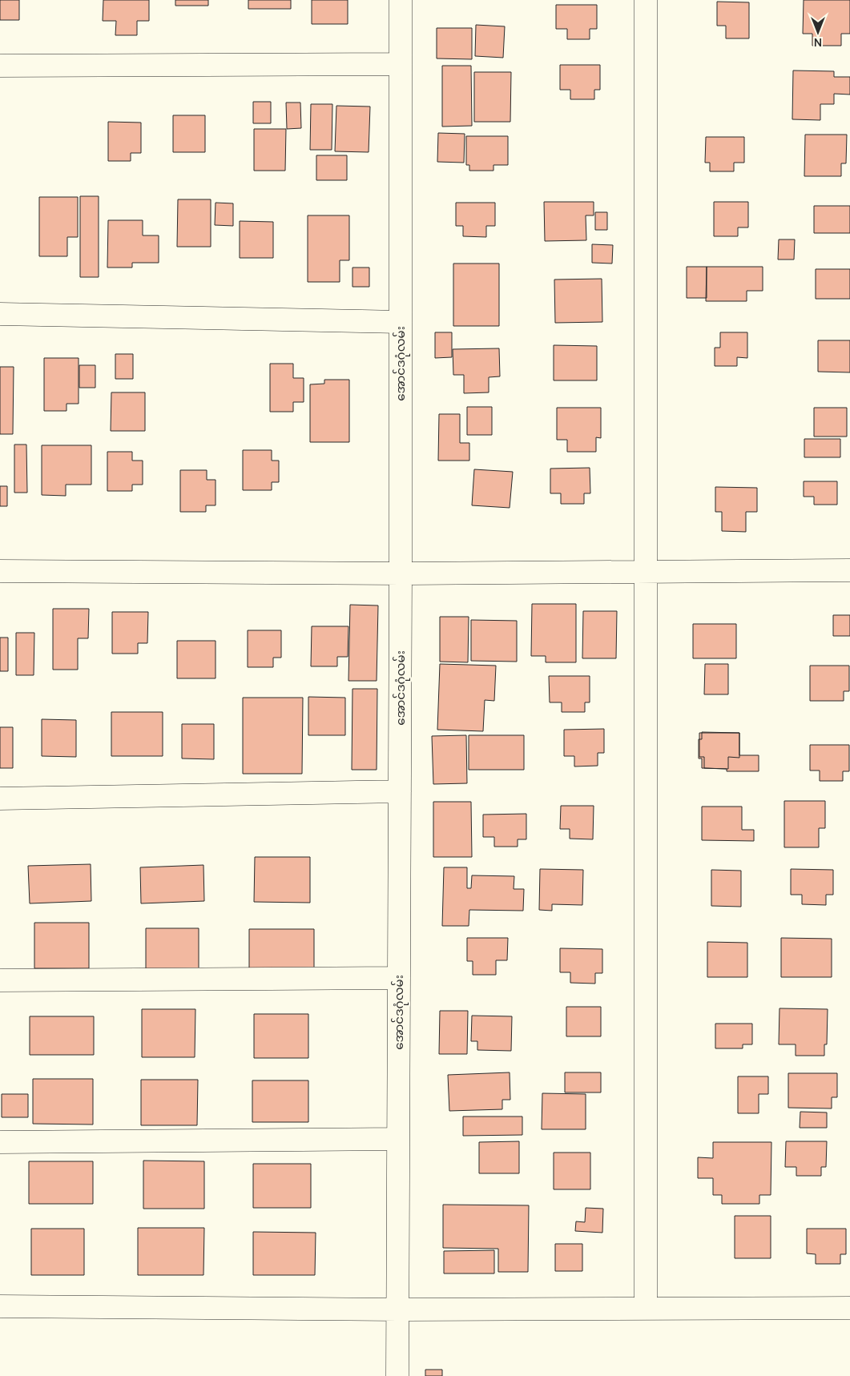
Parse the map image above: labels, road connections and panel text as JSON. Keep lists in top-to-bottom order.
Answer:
{
  "streets": {
    "street": ["အောင်ဒဂုံလမ်း"]
  },
  "north": "bottom"
}
